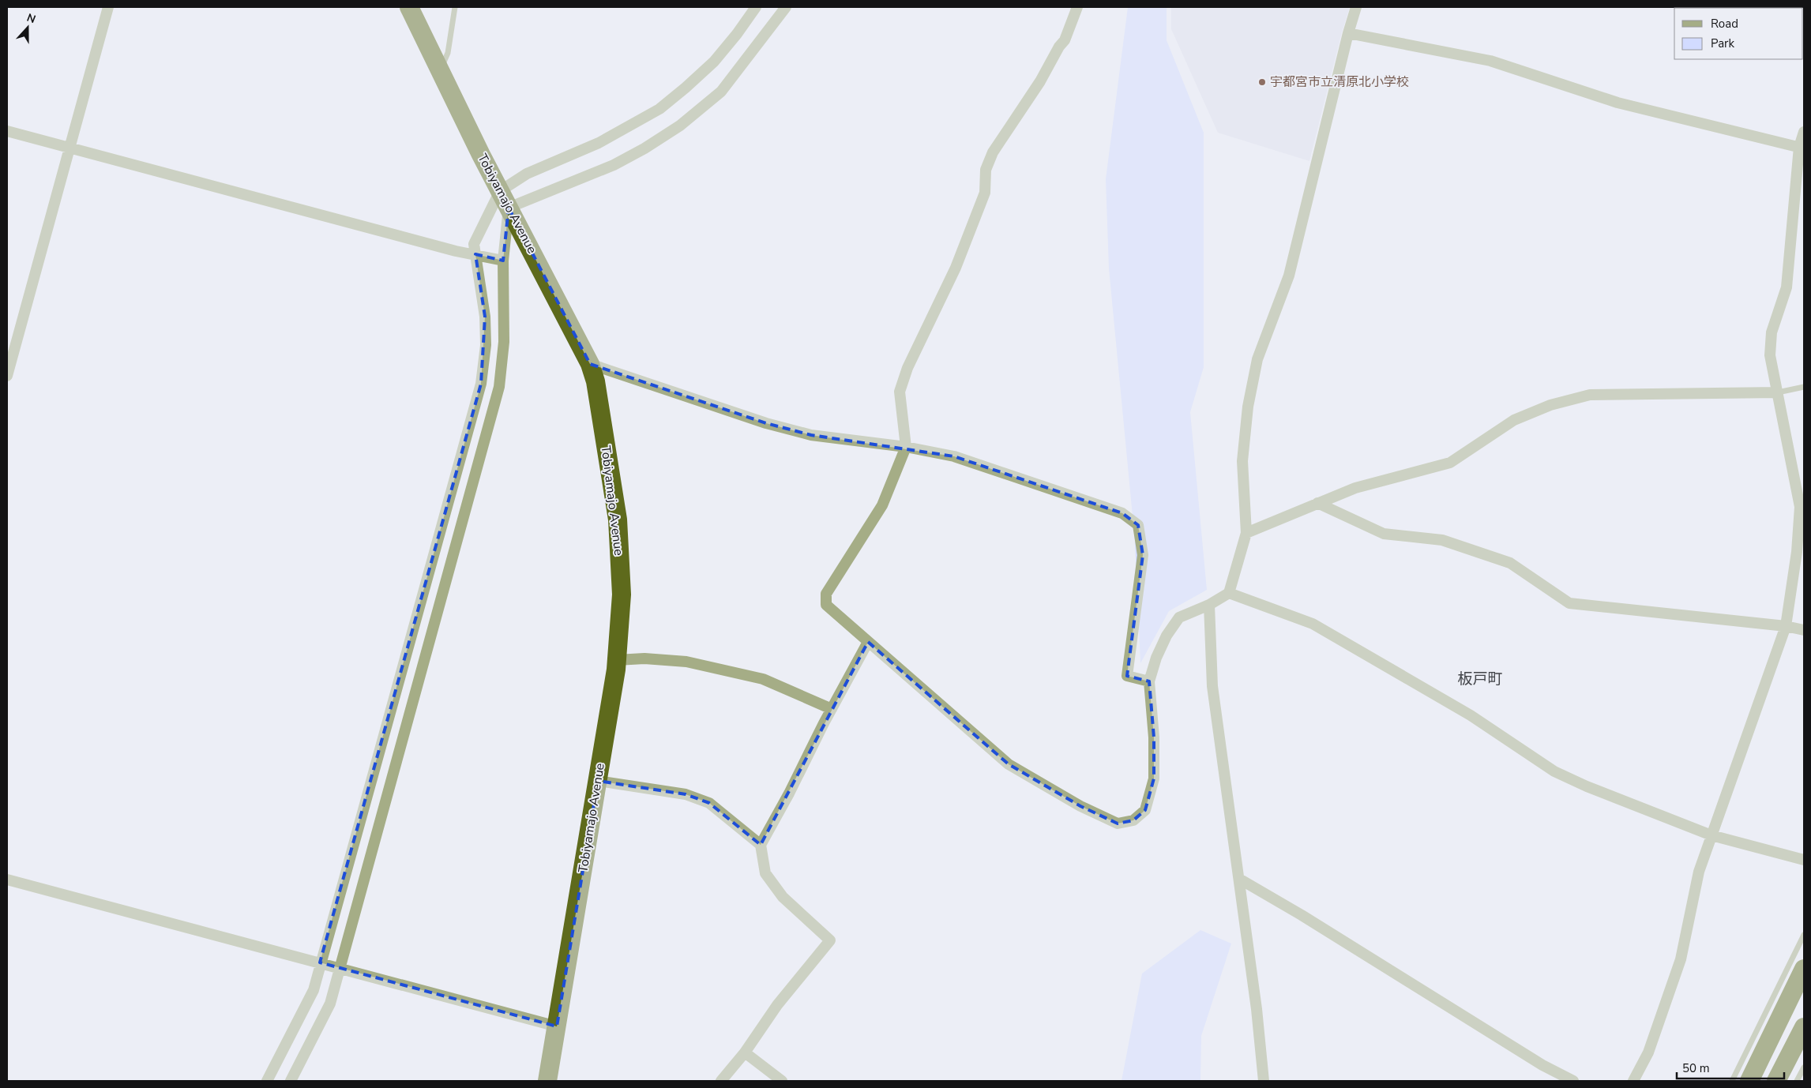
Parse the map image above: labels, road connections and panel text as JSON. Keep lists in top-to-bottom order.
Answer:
{
  "streets": {
    "highway": ["Tobiyamajo Avenue"]
  },
  "districts": ["板戸町"],
  "places": ["宇都宮市立清原北小学校"],
  "legend": ["Road", "Park"],
  "scale_bar": "50 m",
  "north": "top"
}
